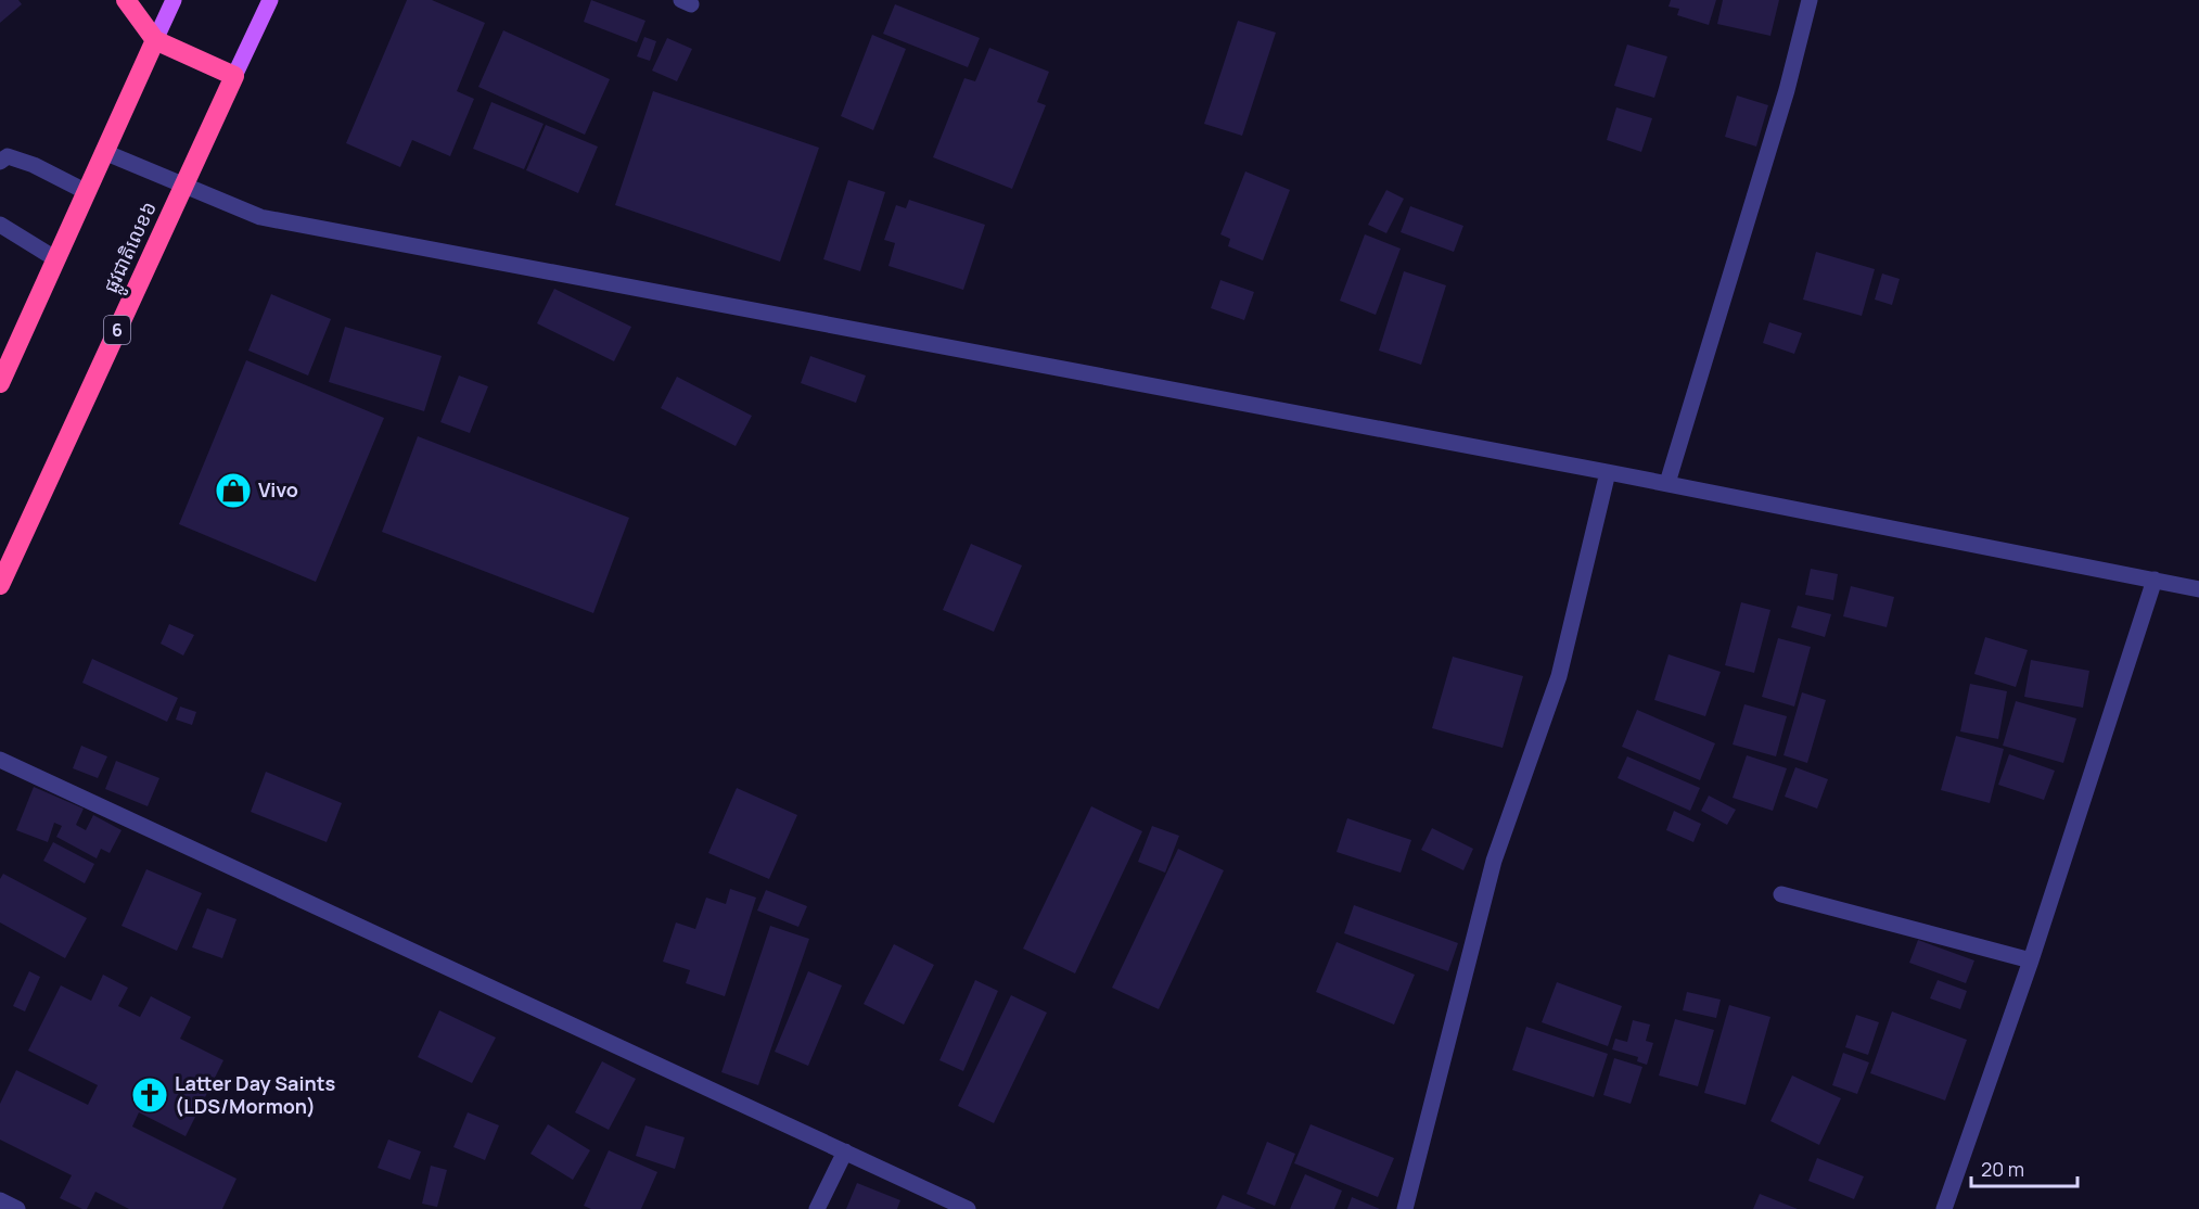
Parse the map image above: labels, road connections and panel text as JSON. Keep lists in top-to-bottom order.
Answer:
{
  "streets": {
    "highway": ["ផ្លូវជាតិលេខ៦", "6"]
  },
  "places": {
    "shop": ["Vivo"],
    "church": ["Latter Day Saints (LDS/Mormon)"]
  },
  "scale_bar": "20 m"
}
